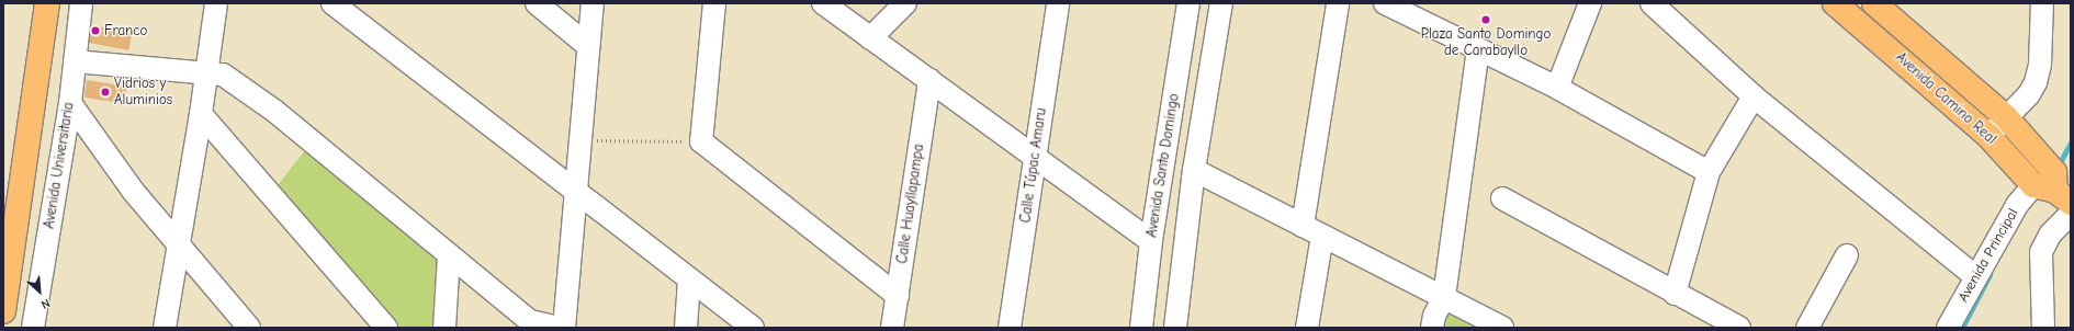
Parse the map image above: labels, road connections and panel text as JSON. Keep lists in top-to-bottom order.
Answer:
{
  "streets": {
    "main road": ["Avenida Camino Real"],
    "street": [
      "Avenida Universitaria",
      "Calle Túpac Amaru",
      "Avenida Santo Domingo",
      "Calle Huayllapampa",
      "Avenida Principal"
    ]
  },
  "crossings": [
    ["Avenida Camino Real", "Avenida Principal"]
  ],
  "places": ["Plaza Santo Domingo de Carabayllo", "Franco", "Vidrios y Aluminios"],
  "north": "bottom right"
}
